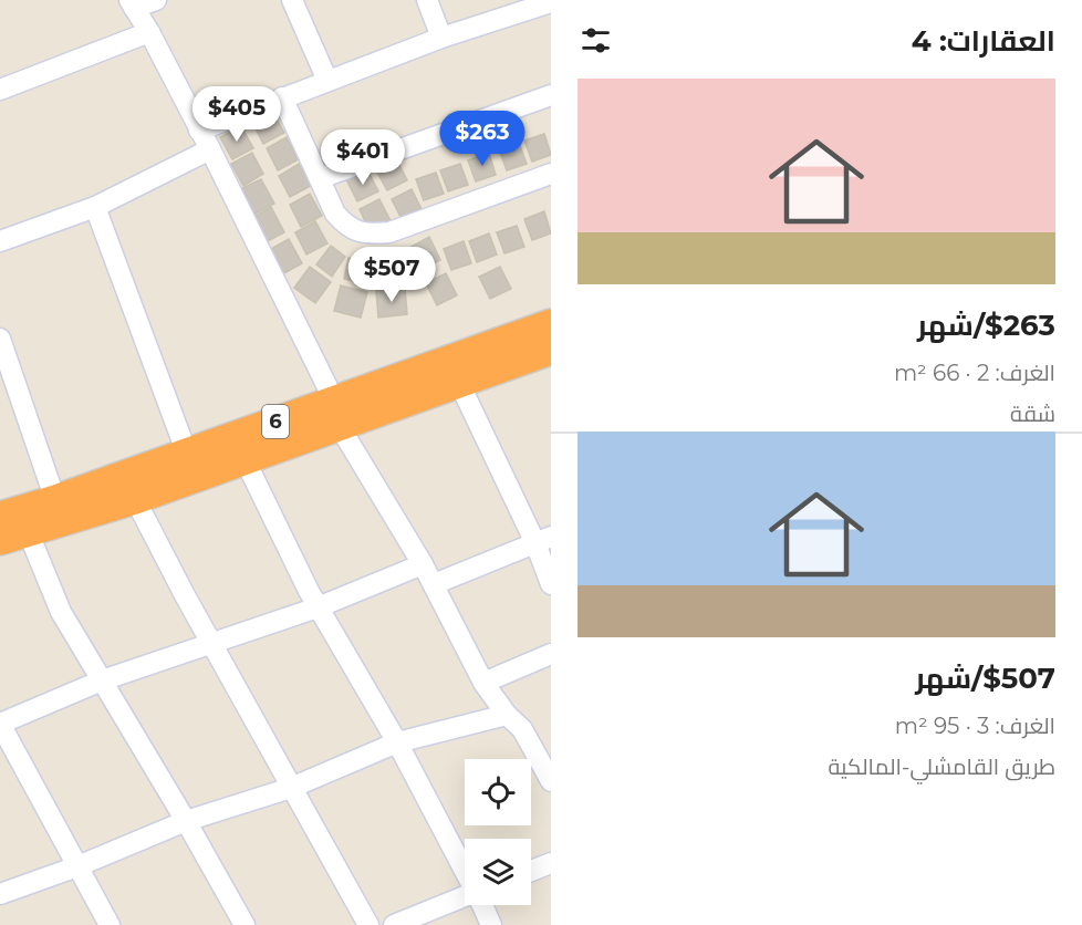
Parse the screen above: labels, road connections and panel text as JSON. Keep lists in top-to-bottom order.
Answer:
{
  "streets": {
    "highway": ["6"]
  },
  "page": {
    "heading": "العقارات: 4",
    "list": [
      {
        "name": "$263/شهر",
        "note": "الغرف: 2 · 66 m² · شقة"
      },
      {
        "name": "$507/شهر",
        "note": "الغرف: 3 · 95 m² · طريق القامشلي-المالكية"
      }
    ],
    "price": [
      "$405",
      "$263",
      "$401",
      "$507"
    ]
  }
}
